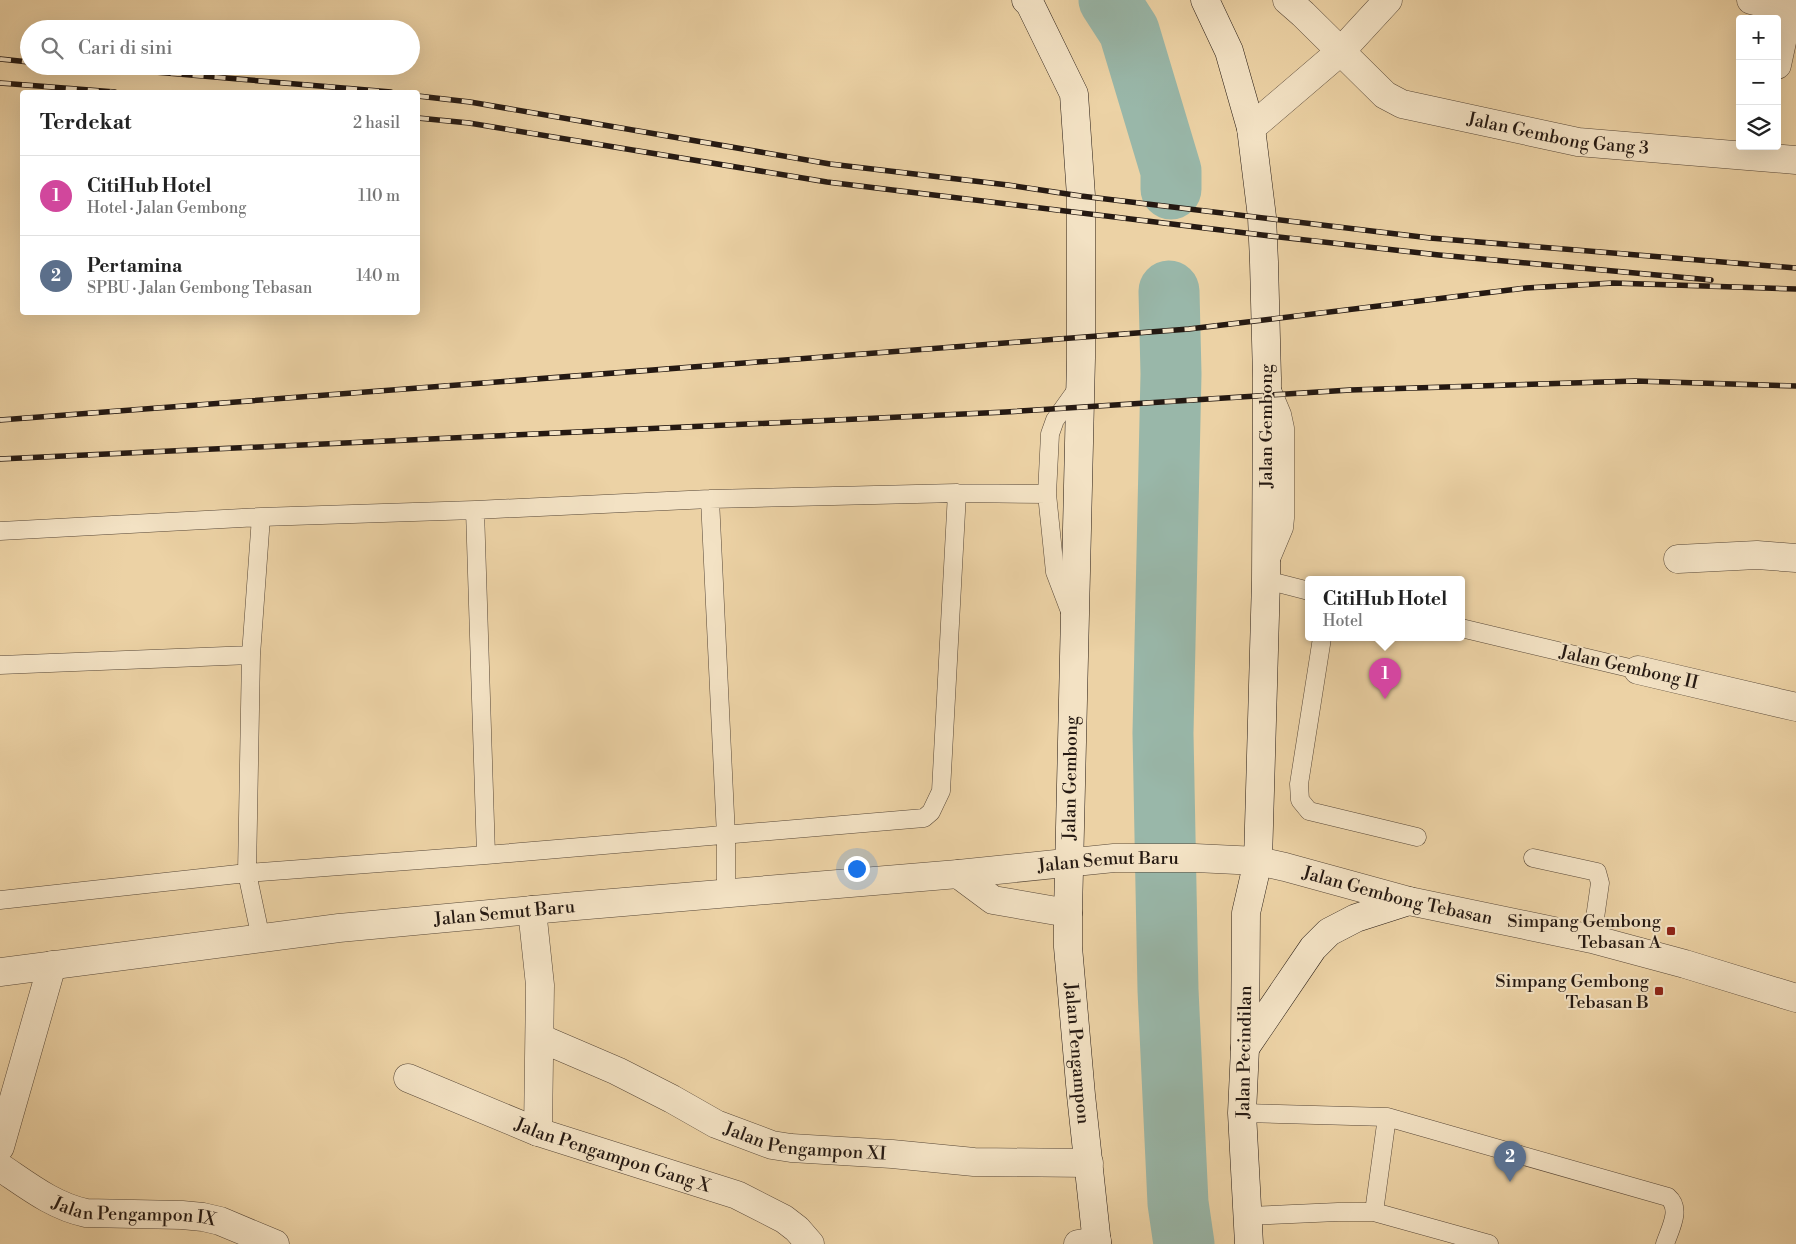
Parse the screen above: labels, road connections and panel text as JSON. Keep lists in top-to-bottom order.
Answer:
{
  "streets": {
    "street": [
      "Jalan Gembong Gang 3",
      "Jalan Gembong",
      "Jalan Gembong II",
      "Jalan Semut Baru",
      "Jalan Gembong Tebasan",
      "Jalan Pecindilan",
      "Jalan Pengampon",
      "Jalan Pengampon XI",
      "Jalan Pengampon Gang X",
      "Jalan Pengampon IX"
    ]
  },
  "crossings": [
    ["Jalan Gembong", "Jalan Semut Baru"],
    ["Jalan Gembong", "Jalan Gembong Tebasan"],
    ["Jalan Gembong", "Jalan Pecindilan"],
    ["Jalan Gembong", "Jalan Pengampon"],
    ["Jalan Semut Baru", "Jalan Gembong Tebasan"],
    ["Jalan Semut Baru", "Jalan Pecindilan"],
    ["Jalan Semut Baru", "Jalan Pengampon"],
    ["Jalan Gembong Tebasan", "Jalan Pecindilan"],
    ["Jalan Pengampon", "Jalan Pengampon XI"]
  ],
  "places": {
    "transit": ["Simpang Gembong Tebasan A", "Simpang Gembong Tebasan B"]
  },
  "page": {
    "map_buttons": ["+", "−"],
    "search": "Cari di sini",
    "heading": ["Terdekat", "2 hasil"],
    "list": [
      {
        "mark": "1",
        "name": "CitiHub Hotel",
        "note": "Hotel · Jalan Gembong",
        "value": "110 m"
      },
      {
        "mark": "2",
        "name": "Pertamina",
        "note": "SPBU · Jalan Gembong Tebasan",
        "value": "140 m"
      }
    ],
    "popup": ["CitiHub Hotel", "Hotel"],
    "pins": ["1", "2"]
  }
}
